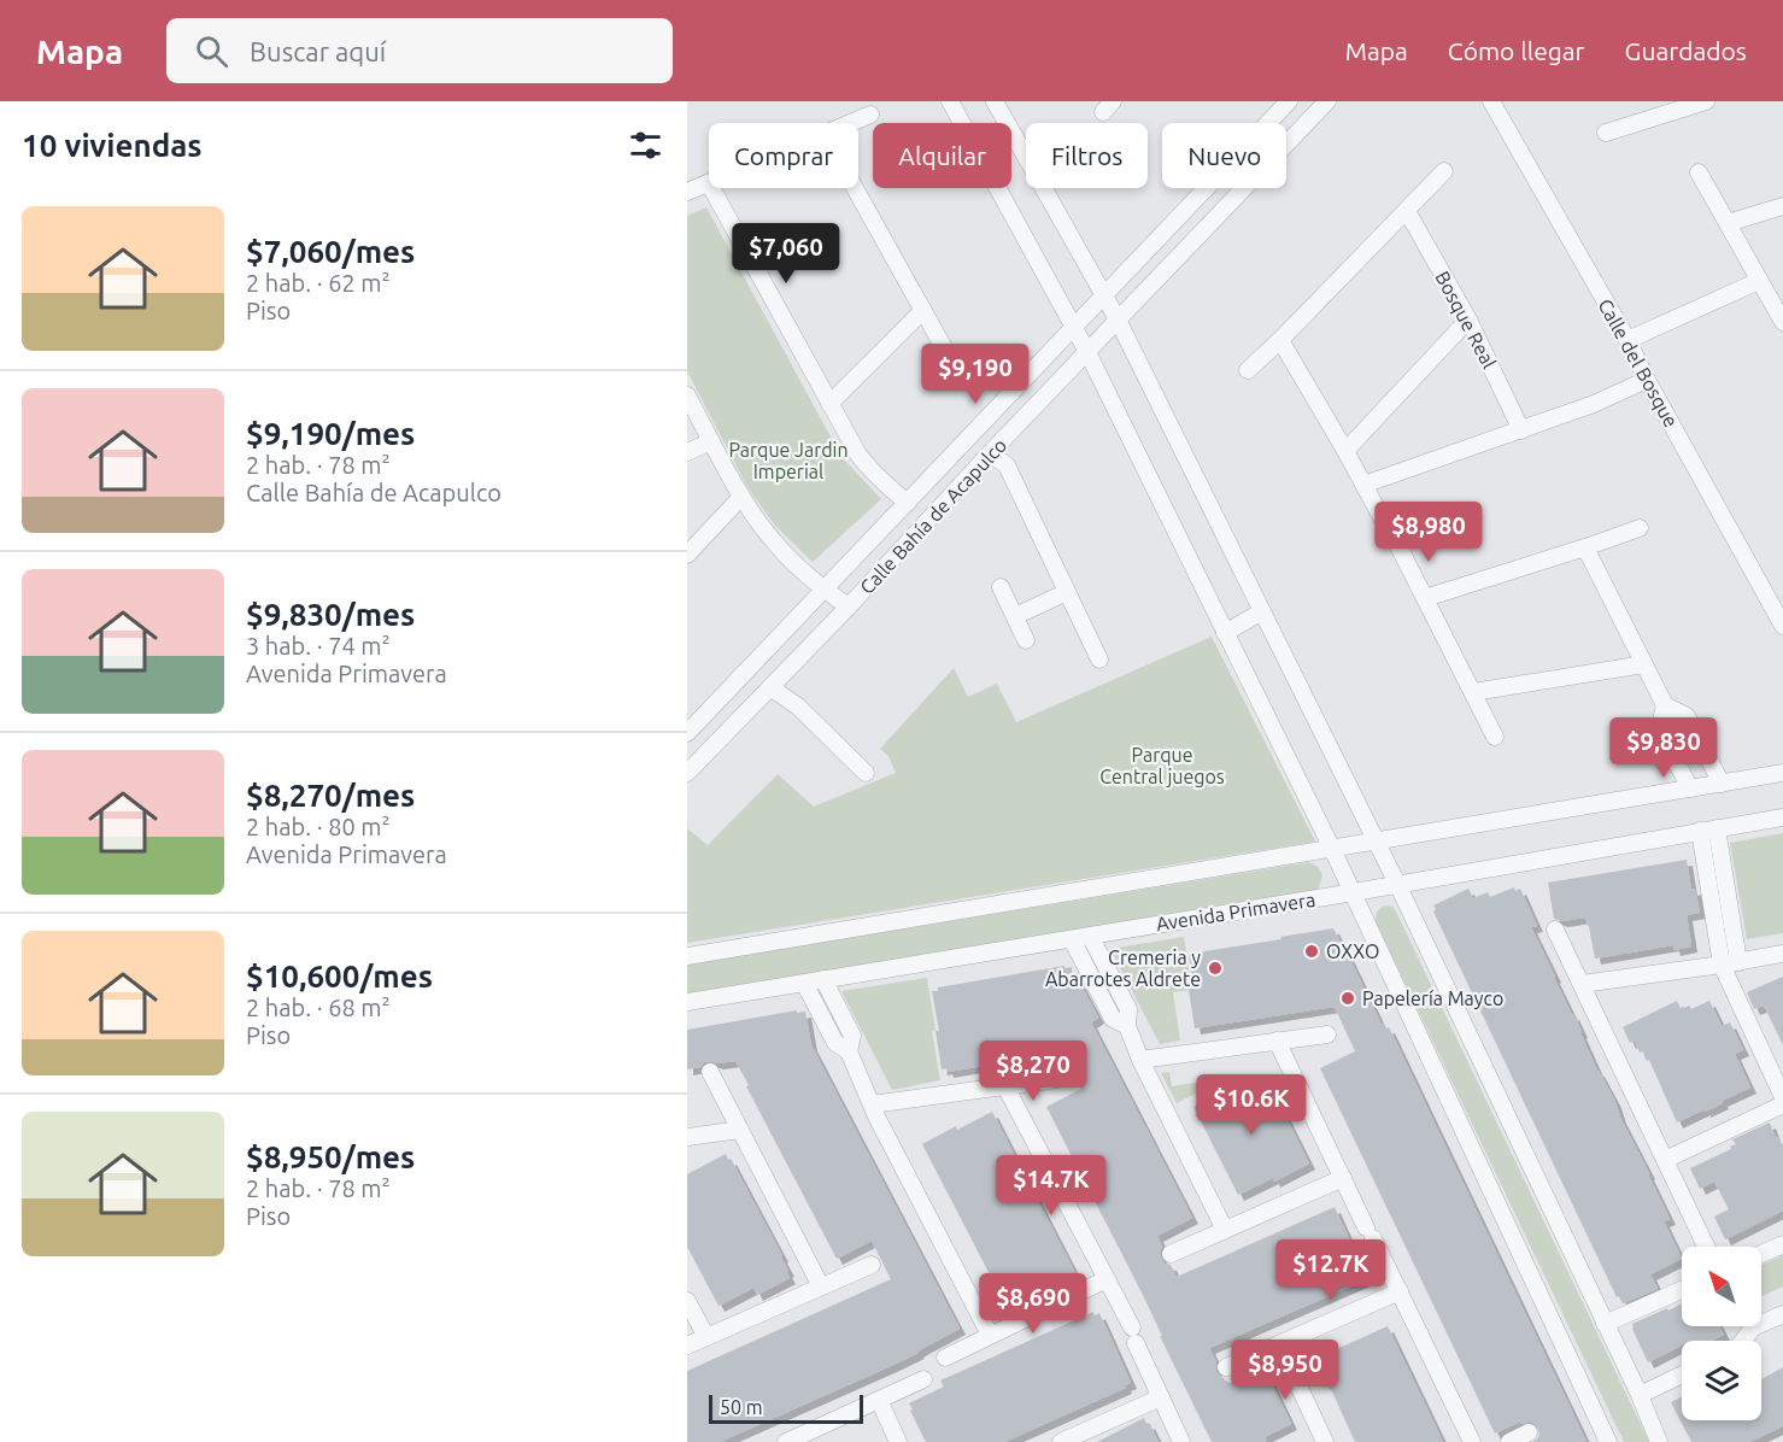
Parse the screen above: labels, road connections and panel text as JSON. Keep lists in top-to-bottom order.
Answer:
{
  "streets": {
    "street": [
      "Bosque Real",
      "Calle del Bosque",
      "Calle Bahía de Acapulco",
      "Avenida Primavera"
    ]
  },
  "parks": ["Parque Jardin Imperial", "Parque Central juegos"],
  "places": ["OXXO", "Cremeria y Abarrotes Aldrete", "Papelería Mayco"],
  "scale_bar": "50 m",
  "north": "top left",
  "page": {
    "header": "Mapa",
    "search": "Buscar aquí",
    "nav": ["Mapa", "Cómo llegar", "Guardados"],
    "heading": "10 viviendas",
    "chip": [
      "Comprar",
      "Alquilar",
      "Filtros",
      "Nuevo"
    ],
    "list": [
      {
        "name": "$7,060/mes",
        "note": "2 hab. · 62 m² · Piso"
      },
      {
        "name": "$9,190/mes",
        "note": "2 hab. · 78 m² · Calle Bahía de Acapulco"
      },
      {
        "name": "$9,830/mes",
        "note": "3 hab. · 74 m² · Avenida Primavera"
      },
      {
        "name": "$8,270/mes",
        "note": "2 hab. · 80 m² · Avenida Primavera"
      },
      {
        "name": "$10,600/mes",
        "note": "2 hab. · 68 m² · Piso"
      },
      {
        "name": "$8,950/mes",
        "note": "2 hab. · 78 m² · Piso"
      }
    ],
    "price": [
      "$7,060",
      "$9,190",
      "$8,980",
      "$9,830",
      "$8,270",
      "$10.6K",
      "$14.7K",
      "$12.7K",
      "$8,690",
      "$8,950"
    ],
    "scale": "50 m"
  }
}
